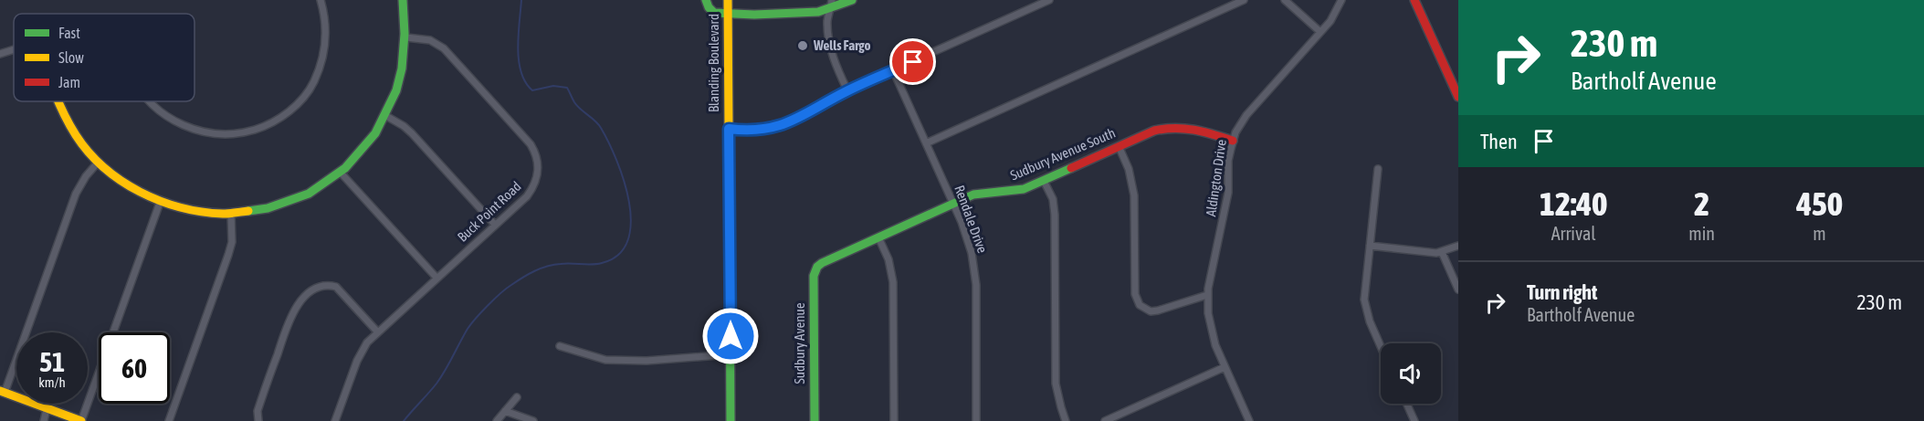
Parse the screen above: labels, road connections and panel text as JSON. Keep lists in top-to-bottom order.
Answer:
{
  "streets": {
    "street": [
      "Blanding Boulevard",
      "Sudbury Avenue South",
      "Aldington Drive",
      "Buck Point Road",
      "Rendale Drive",
      "Sudbury Avenue"
    ]
  },
  "crossings": [
    ["Sudbury Avenue South", "Aldington Drive"],
    ["Sudbury Avenue South", "Rendale Drive"],
    ["Sudbury Avenue South", "Sudbury Avenue"]
  ],
  "places": ["Wells Fargo"],
  "legend": ["Fast", "Slow", "Jam"],
  "page": {
    "turn": ["230 m", "Bartholf Avenue"],
    "then": "Then",
    "eta": [
      "12:40",
      "Arrival",
      "2",
      "min",
      "450",
      "m"
    ],
    "list": [
      {
        "name": "Turn right",
        "note": "Bartholf Avenue",
        "value": "230 m"
      }
    ],
    "speed": "51 km/h",
    "limit": "60"
  }
}
